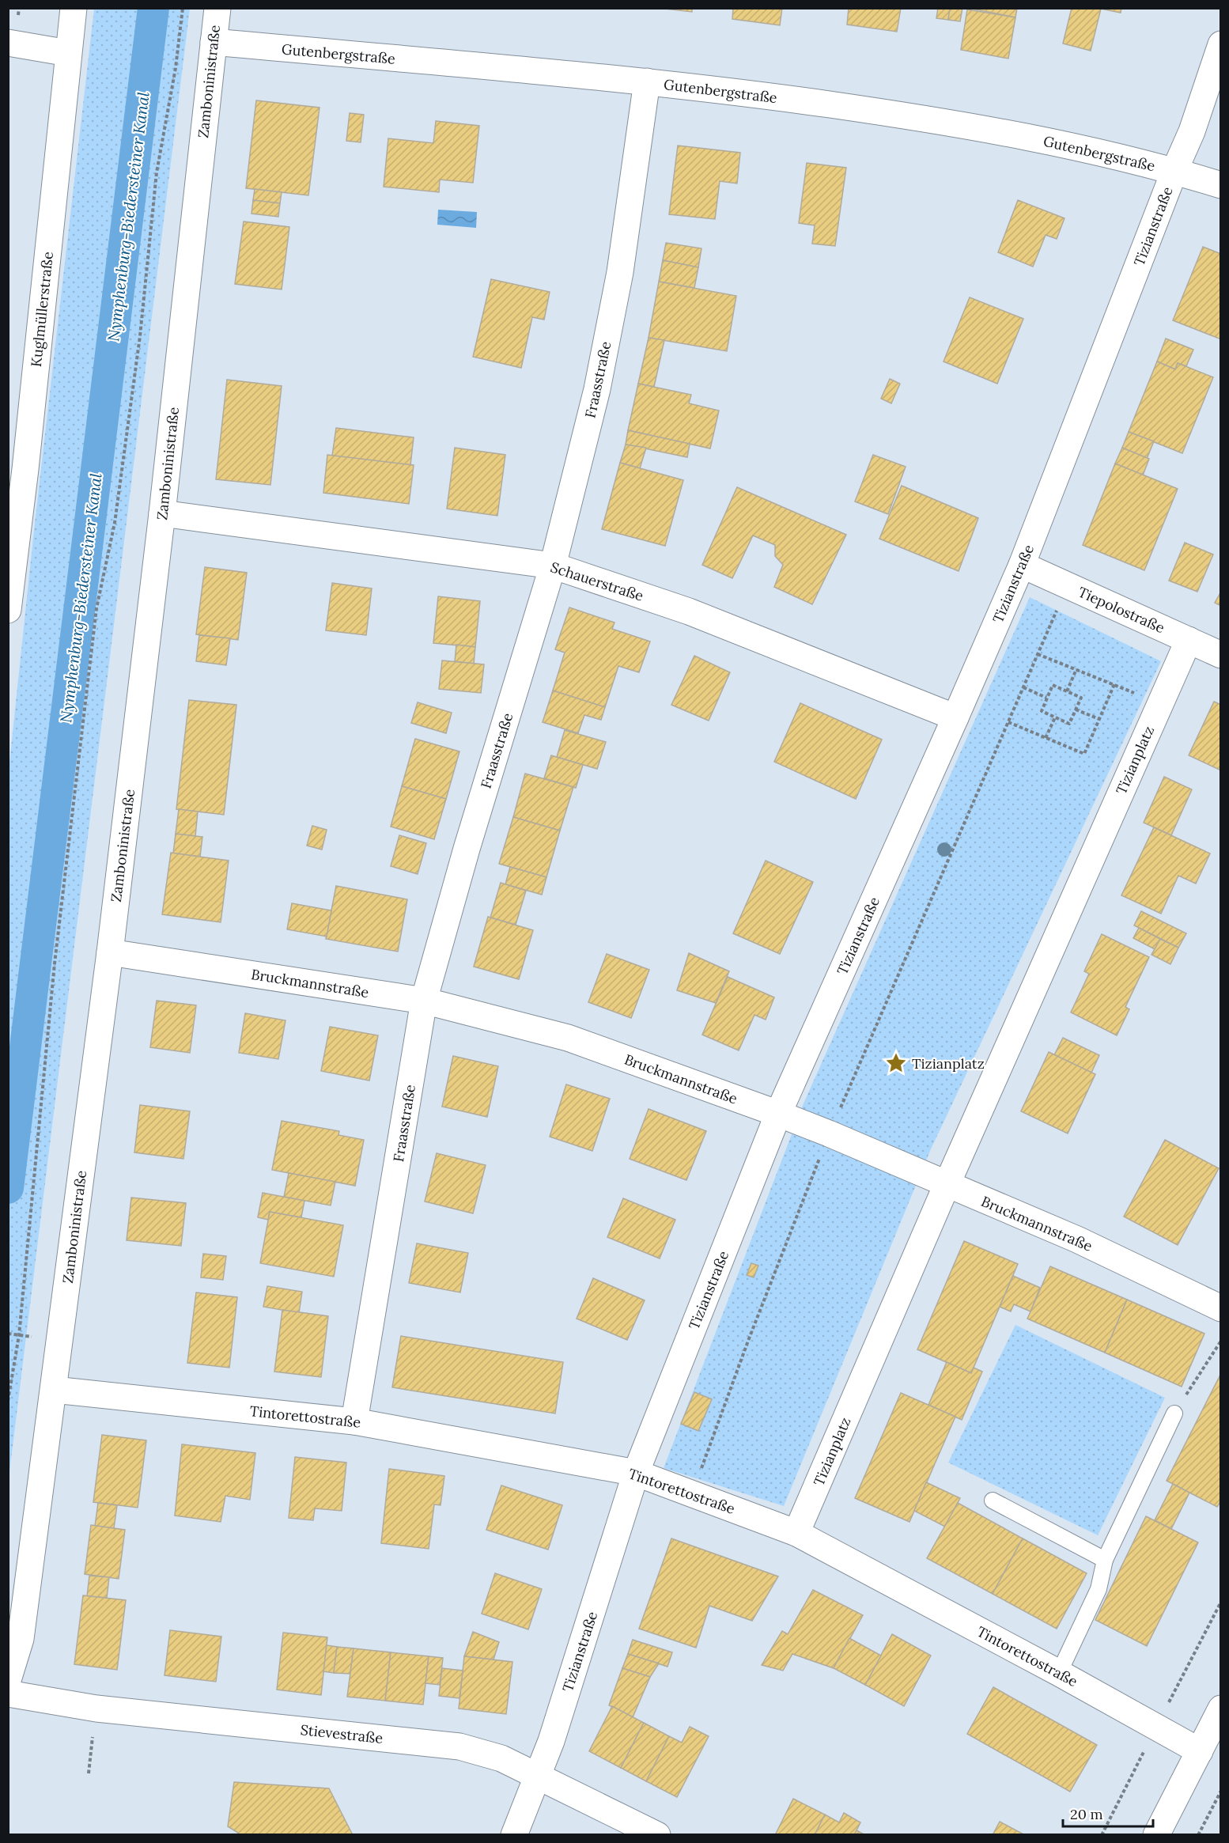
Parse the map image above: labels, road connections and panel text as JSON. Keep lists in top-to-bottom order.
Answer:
{
  "streets": {
    "street": [
      "Gutenbergstraße",
      "Zamboninistraße",
      "Tizianstraße",
      "Kuglmüllerstraße",
      "Fraasstraße",
      "Schauerstraße",
      "Tiepolostraße",
      "Tizianplatz",
      "Bruckmannstraße",
      "Tintorettostraße",
      "Stievestraße"
    ]
  },
  "crossings": [
    ["Gutenbergstraße", "Zamboninistraße"],
    ["Gutenbergstraße", "Tizianstraße"],
    ["Gutenbergstraße", "Fraasstraße"],
    ["Zamboninistraße", "Schauerstraße"],
    ["Zamboninistraße", "Bruckmannstraße"],
    ["Zamboninistraße", "Tintorettostraße"],
    ["Tizianstraße", "Schauerstraße"],
    ["Tizianstraße", "Tiepolostraße"],
    ["Tizianstraße", "Bruckmannstraße"],
    ["Tizianstraße", "Tintorettostraße"],
    ["Tizianstraße", "Stievestraße"],
    ["Fraasstraße", "Schauerstraße"],
    ["Fraasstraße", "Bruckmannstraße"],
    ["Fraasstraße", "Tintorettostraße"],
    ["Tiepolostraße", "Tizianplatz"],
    ["Tizianplatz", "Bruckmannstraße"],
    ["Tizianplatz", "Tintorettostraße"]
  ],
  "water": ["Nymphenburg-Biedersteiner Kanal"],
  "places": {
    "place": ["Tizianplatz"]
  },
  "scale_bar": "20 m"
}
